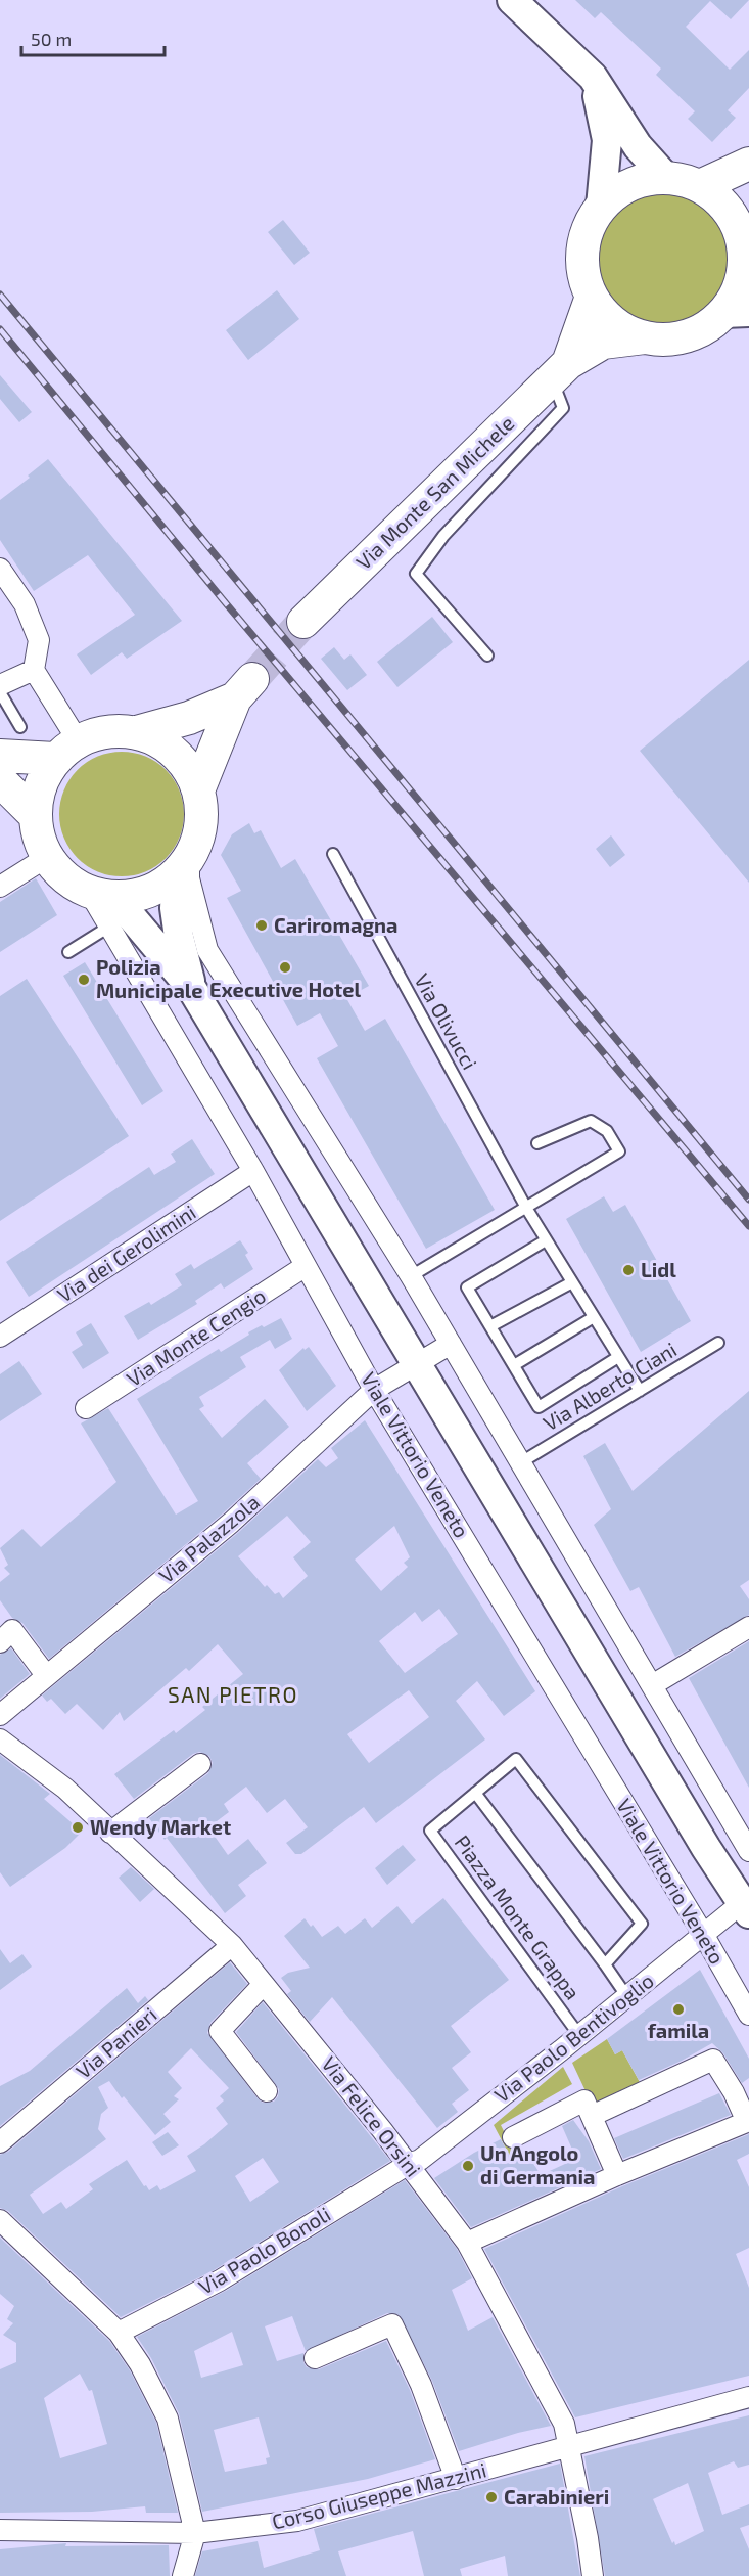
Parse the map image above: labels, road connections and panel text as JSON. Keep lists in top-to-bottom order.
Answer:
{
  "streets": {
    "main road": ["Via Monte San Michele"],
    "street": [
      "Via dei Gerolimini",
      "Via Monte Cengio",
      "Viale Vittorio Veneto",
      "Via Palazzola",
      "Via Paolo Bentivoglio",
      "Via Panieri",
      "Via Felice Orsini",
      "Via Paolo Bonoli",
      "Corso Giuseppe Mazzini"
    ],
    "lane": ["Via Olivucci", "Via Alberto Ciani", "Piazza Monte Grappa"]
  },
  "crossings": [
    ["Via Olivucci", "Via Alberto Ciani"],
    ["Via dei Gerolimini", "Viale Vittorio Veneto"],
    ["Via Monte Cengio", "Viale Vittorio Veneto"],
    ["Viale Vittorio Veneto", "Via Palazzola"],
    ["Viale Vittorio Veneto", "Via Paolo Bentivoglio"],
    ["Piazza Monte Grappa", "Via Paolo Bentivoglio"],
    ["Via Paolo Bentivoglio", "Via Felice Orsini"],
    ["Via Paolo Bentivoglio", "Via Paolo Bonoli"],
    ["Via Panieri", "Via Felice Orsini"],
    ["Via Felice Orsini", "Via Paolo Bonoli"],
    ["Via Felice Orsini", "Corso Giuseppe Mazzini"]
  ],
  "districts": ["SAN PIETRO"],
  "places": [
    "Cariromagna",
    "Executive Hotel",
    "Polizia Municipale",
    "Lidl",
    "Wendy Market",
    "famila",
    "Un Angolo di Germania",
    "Carabinieri"
  ],
  "scale_bar": "50 m"
}
